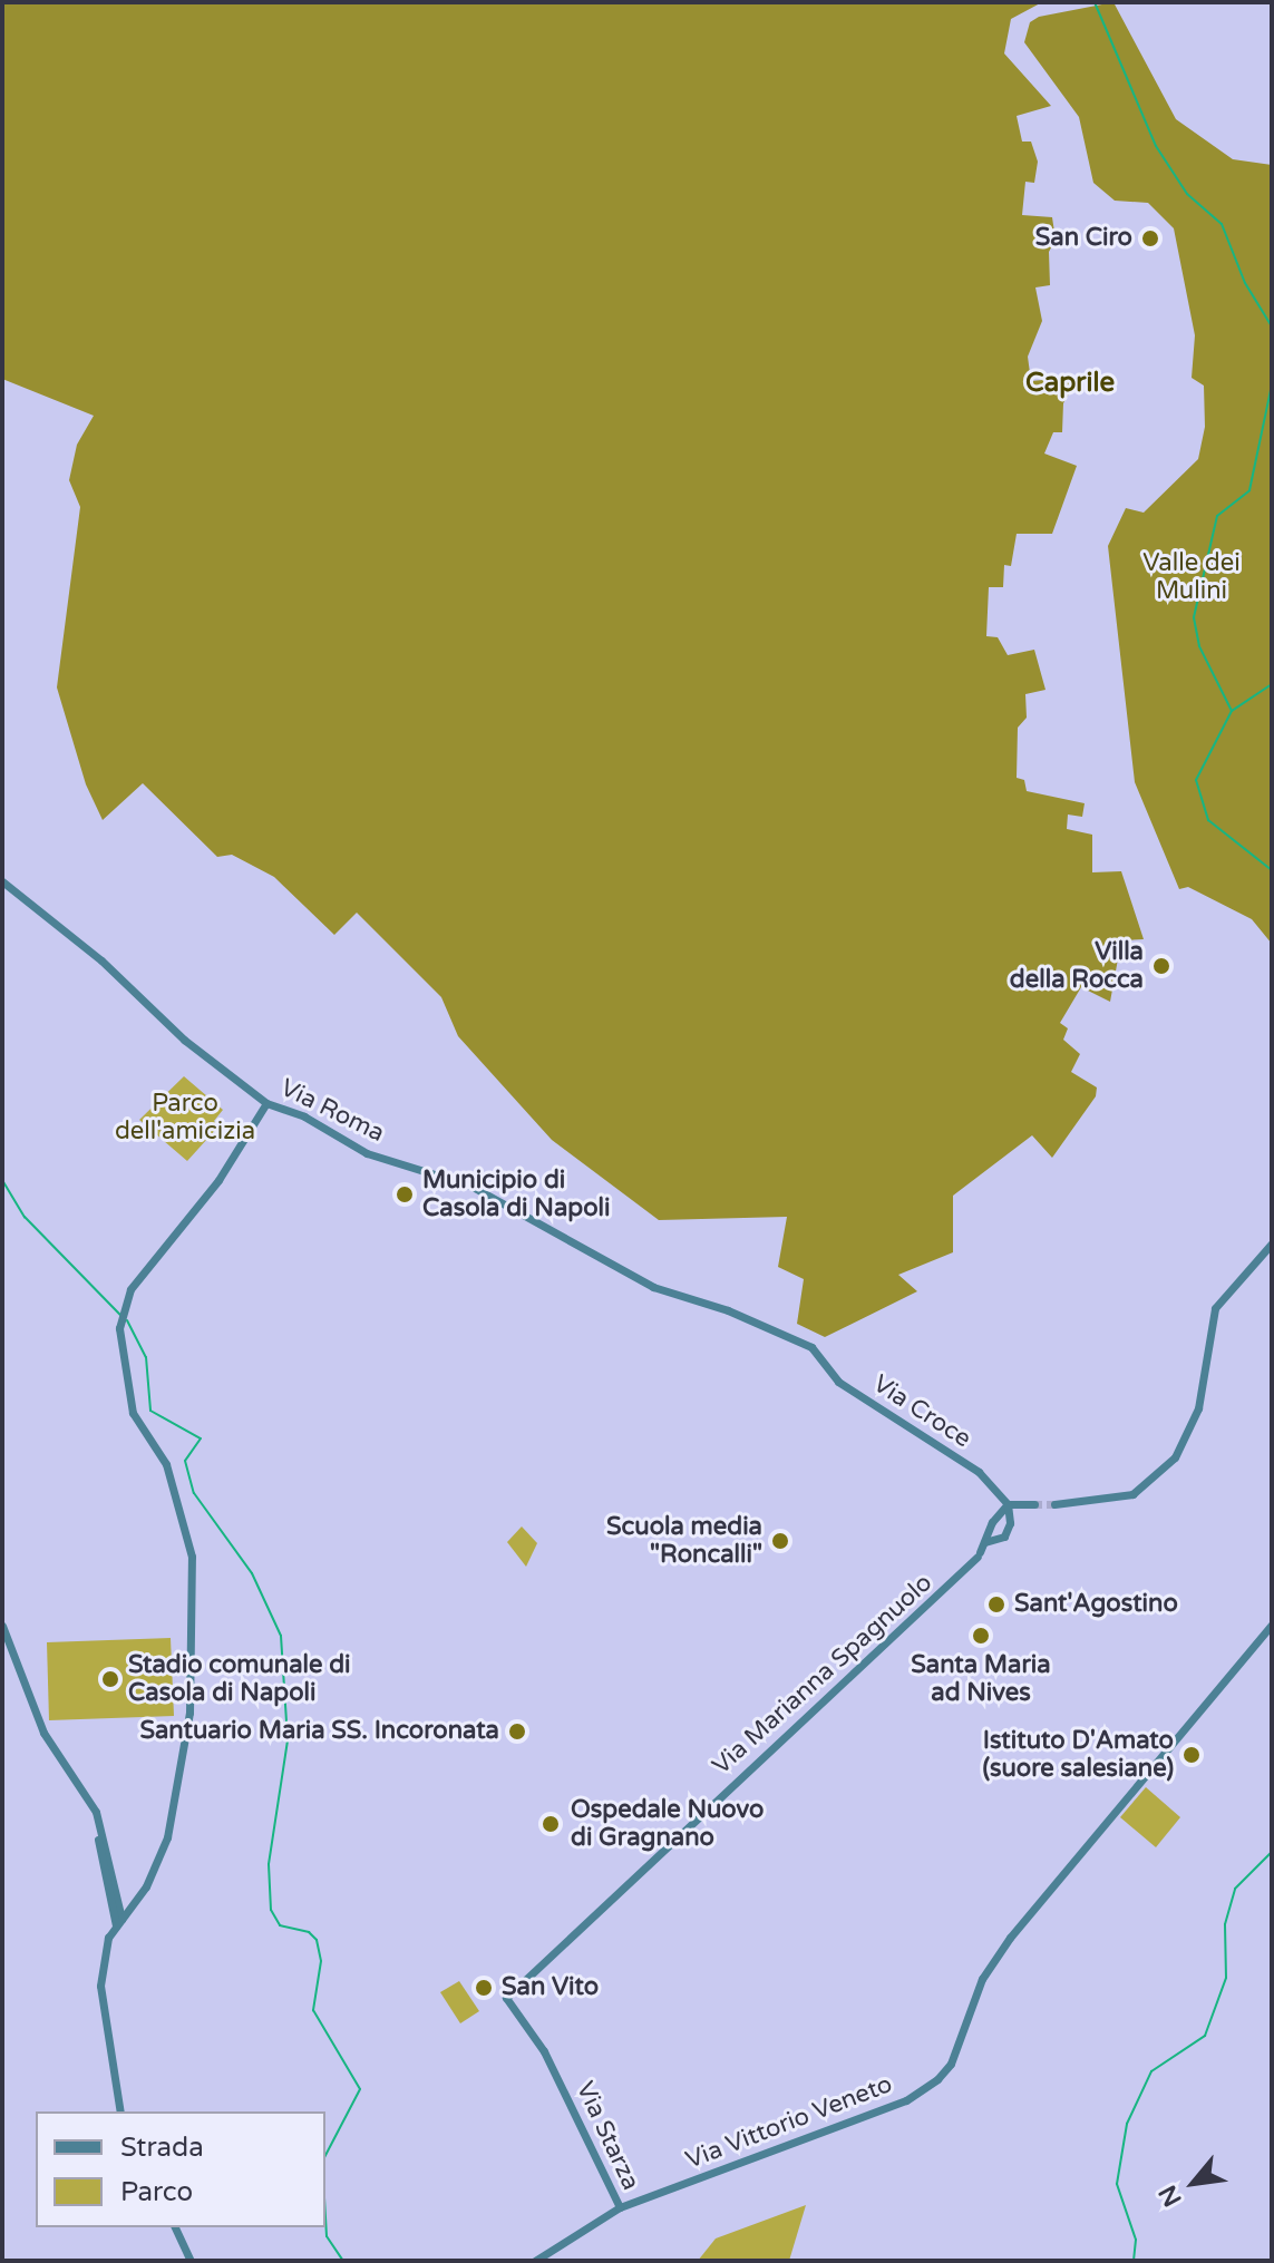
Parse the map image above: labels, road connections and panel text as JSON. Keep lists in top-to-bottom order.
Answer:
{
  "streets": {
    "street": [
      "Via Roma",
      "Via Croce",
      "Via Marianna Spagnuolo",
      "Via Vittorio Veneto",
      "Via Starza"
    ]
  },
  "crossings": [
    ["Via Roma", "Via Croce"],
    ["Via Marianna Spagnuolo", "Via Starza"],
    ["Via Vittorio Veneto", "Via Starza"]
  ],
  "districts": ["Caprile"],
  "parks": ["Valle dei Mulini", "Parco dell'amicizia"],
  "places": [
    "San Ciro",
    "Villa della Rocca",
    "Municipio di Casola di Napoli",
    "Scuola media \"Roncalli\"",
    "Sant'Agostino",
    "Santa Maria ad Nives",
    "Stadio comunale di Casola di Napoli",
    "Santuario Maria SS. Incoronata",
    "Istituto D'Amato (suore salesiane)",
    "Ospedale Nuovo di Gragnano",
    "San Vito"
  ],
  "legend": ["Strada", "Parco"],
  "north": "bottom left"
}
